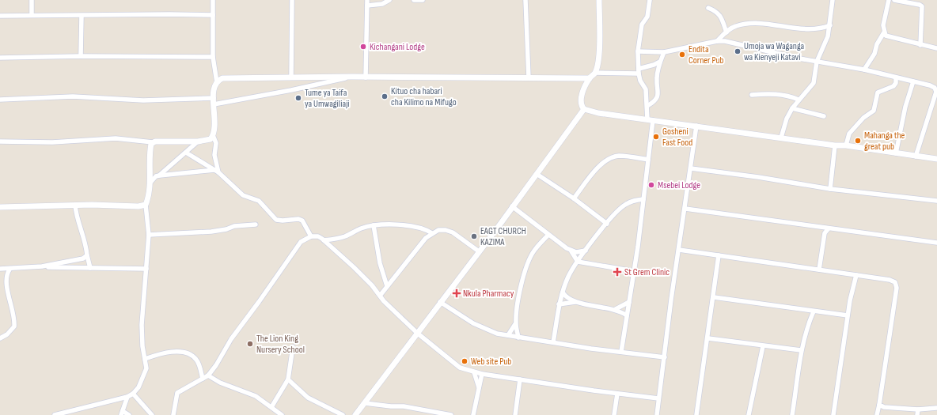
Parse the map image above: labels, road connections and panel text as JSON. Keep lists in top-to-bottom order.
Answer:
{
  "places": {
    "other": [
      "Kichangani Lodge",
      "Umoja wa Waganga wa Kienyeji Katavi",
      "Endita Corner Pub",
      "Kituo cha habari cha Kilimo na Mifugo",
      "Tume ya Taifa ya Umwagiliaji",
      "Gosheni Fast Food",
      "Mahanga the great pub",
      "Msebei Lodge",
      "EAGT CHURCH KAZIMA",
      "The Lion King Nursery School",
      "Web site Pub"
    ],
    "health": ["St Grem Clinic", "Nkula Pharmacy"]
  }
}
